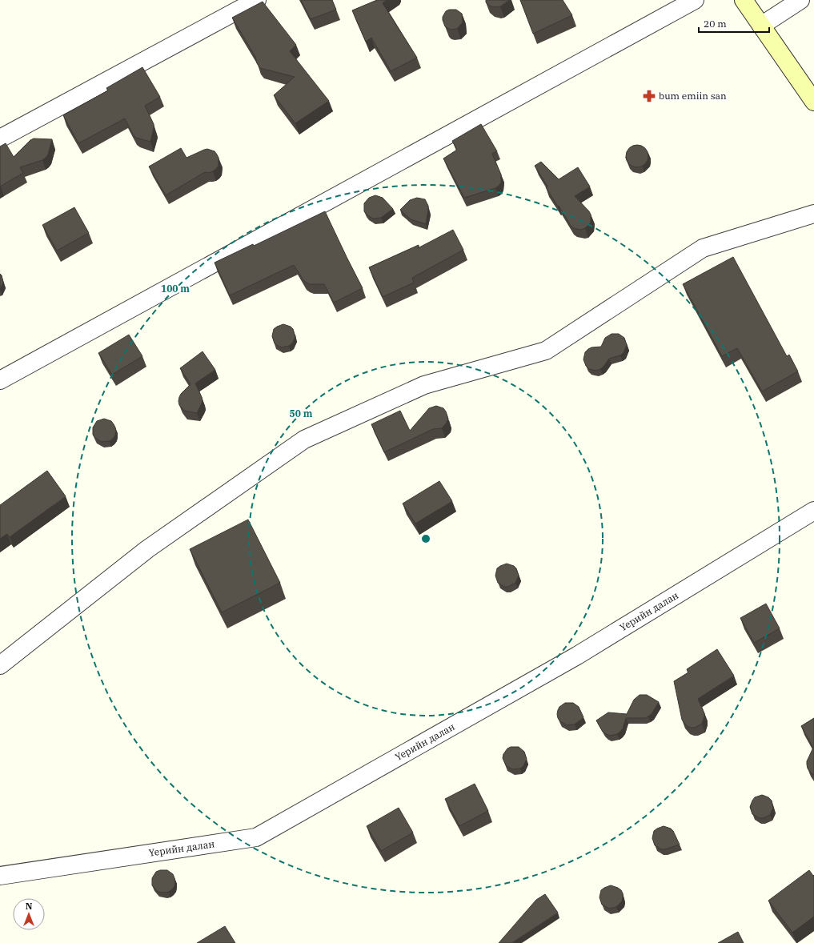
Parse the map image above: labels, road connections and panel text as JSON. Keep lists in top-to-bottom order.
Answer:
{
  "streets": {
    "street": ["Үерийн далан"]
  },
  "places": {
    "pharmacy": ["bum emiin san"]
  },
  "scale_bar": "20 m",
  "north": "top",
  "rings": ["100 m", "50 m"]
}
